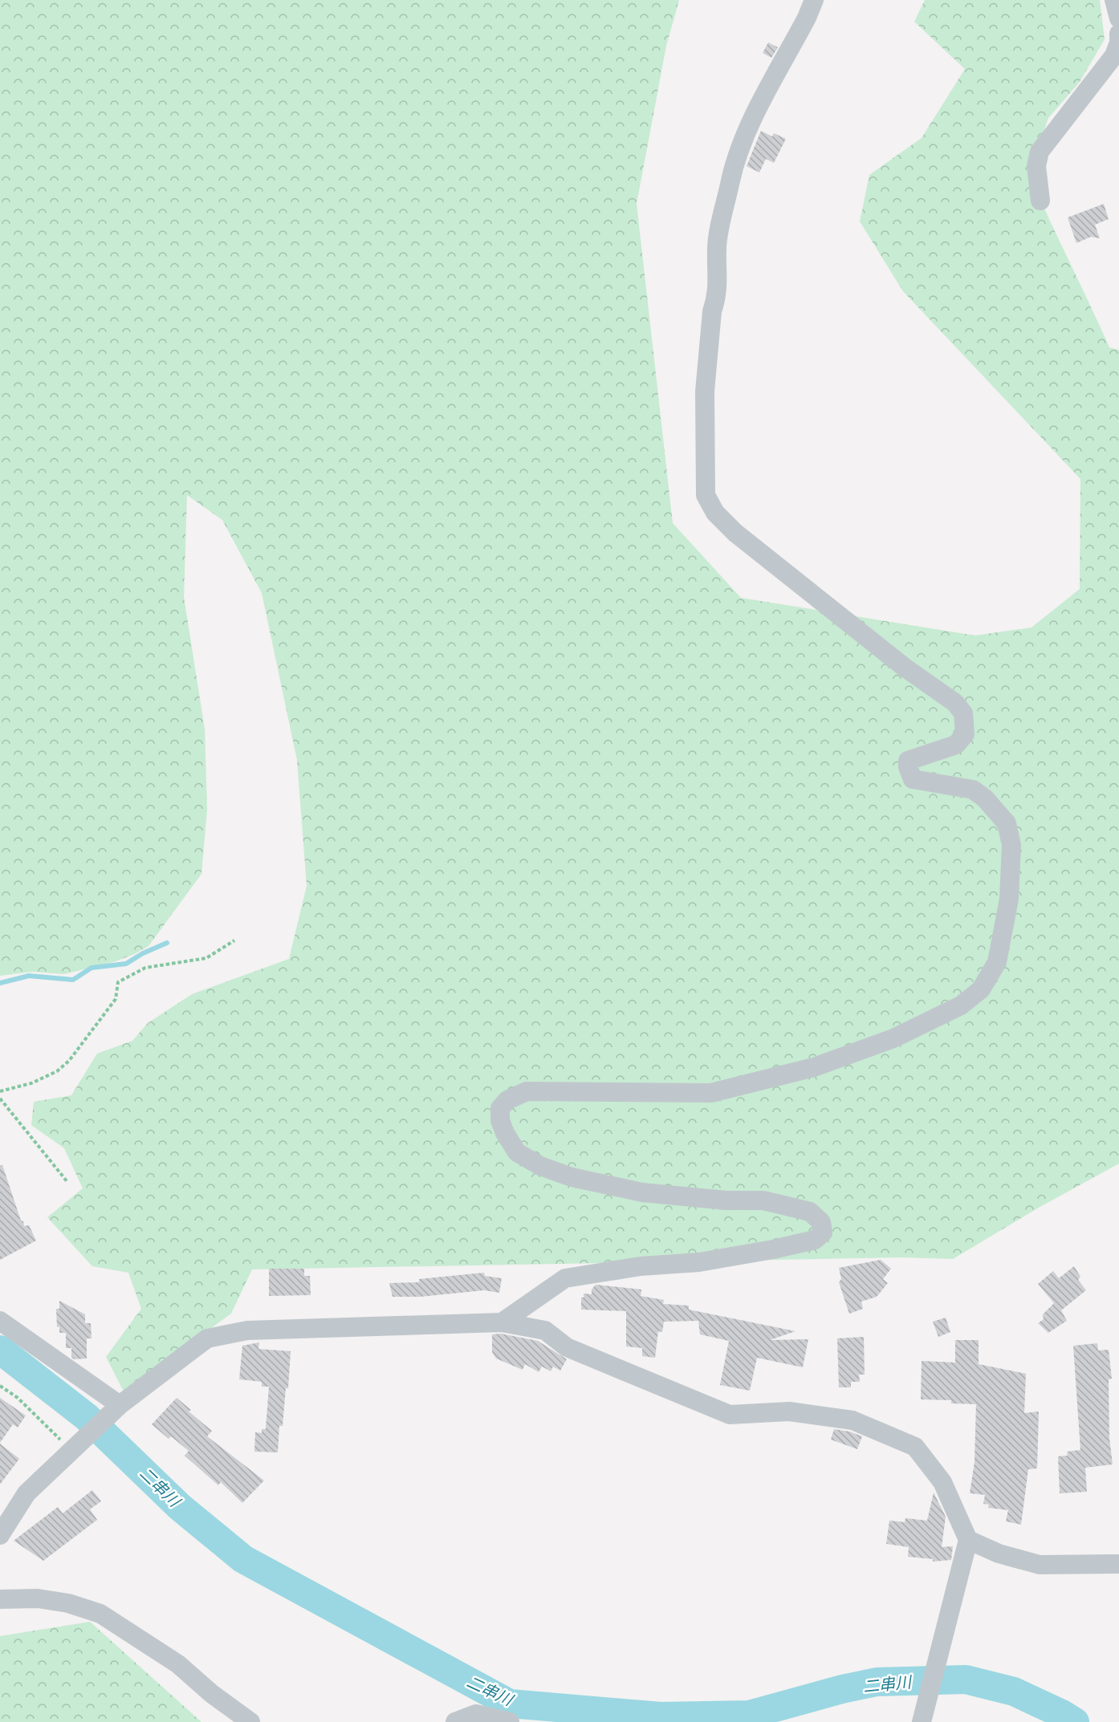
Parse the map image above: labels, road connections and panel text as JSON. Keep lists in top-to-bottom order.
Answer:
{
  "water": ["二串川"]
}
